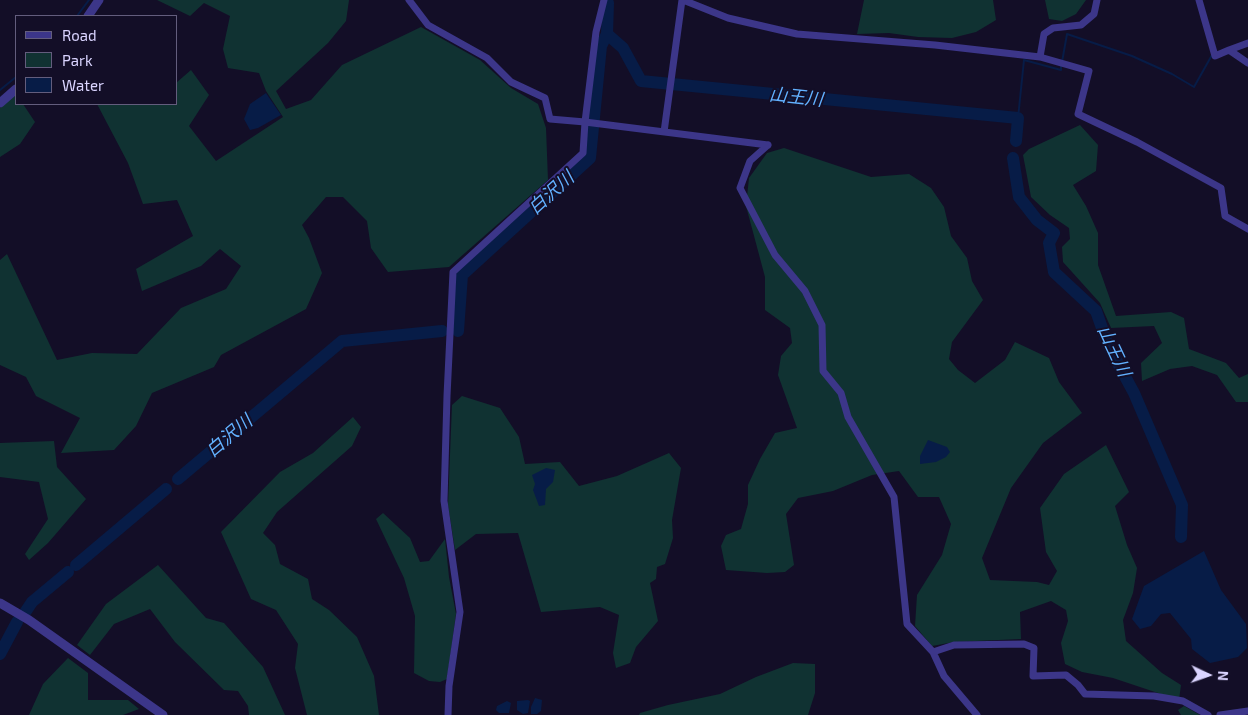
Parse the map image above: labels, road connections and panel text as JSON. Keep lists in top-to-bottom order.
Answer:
{
  "water": ["山王川", "白沢川"],
  "legend": ["Road", "Park", "Water"],
  "north": "right"
}
